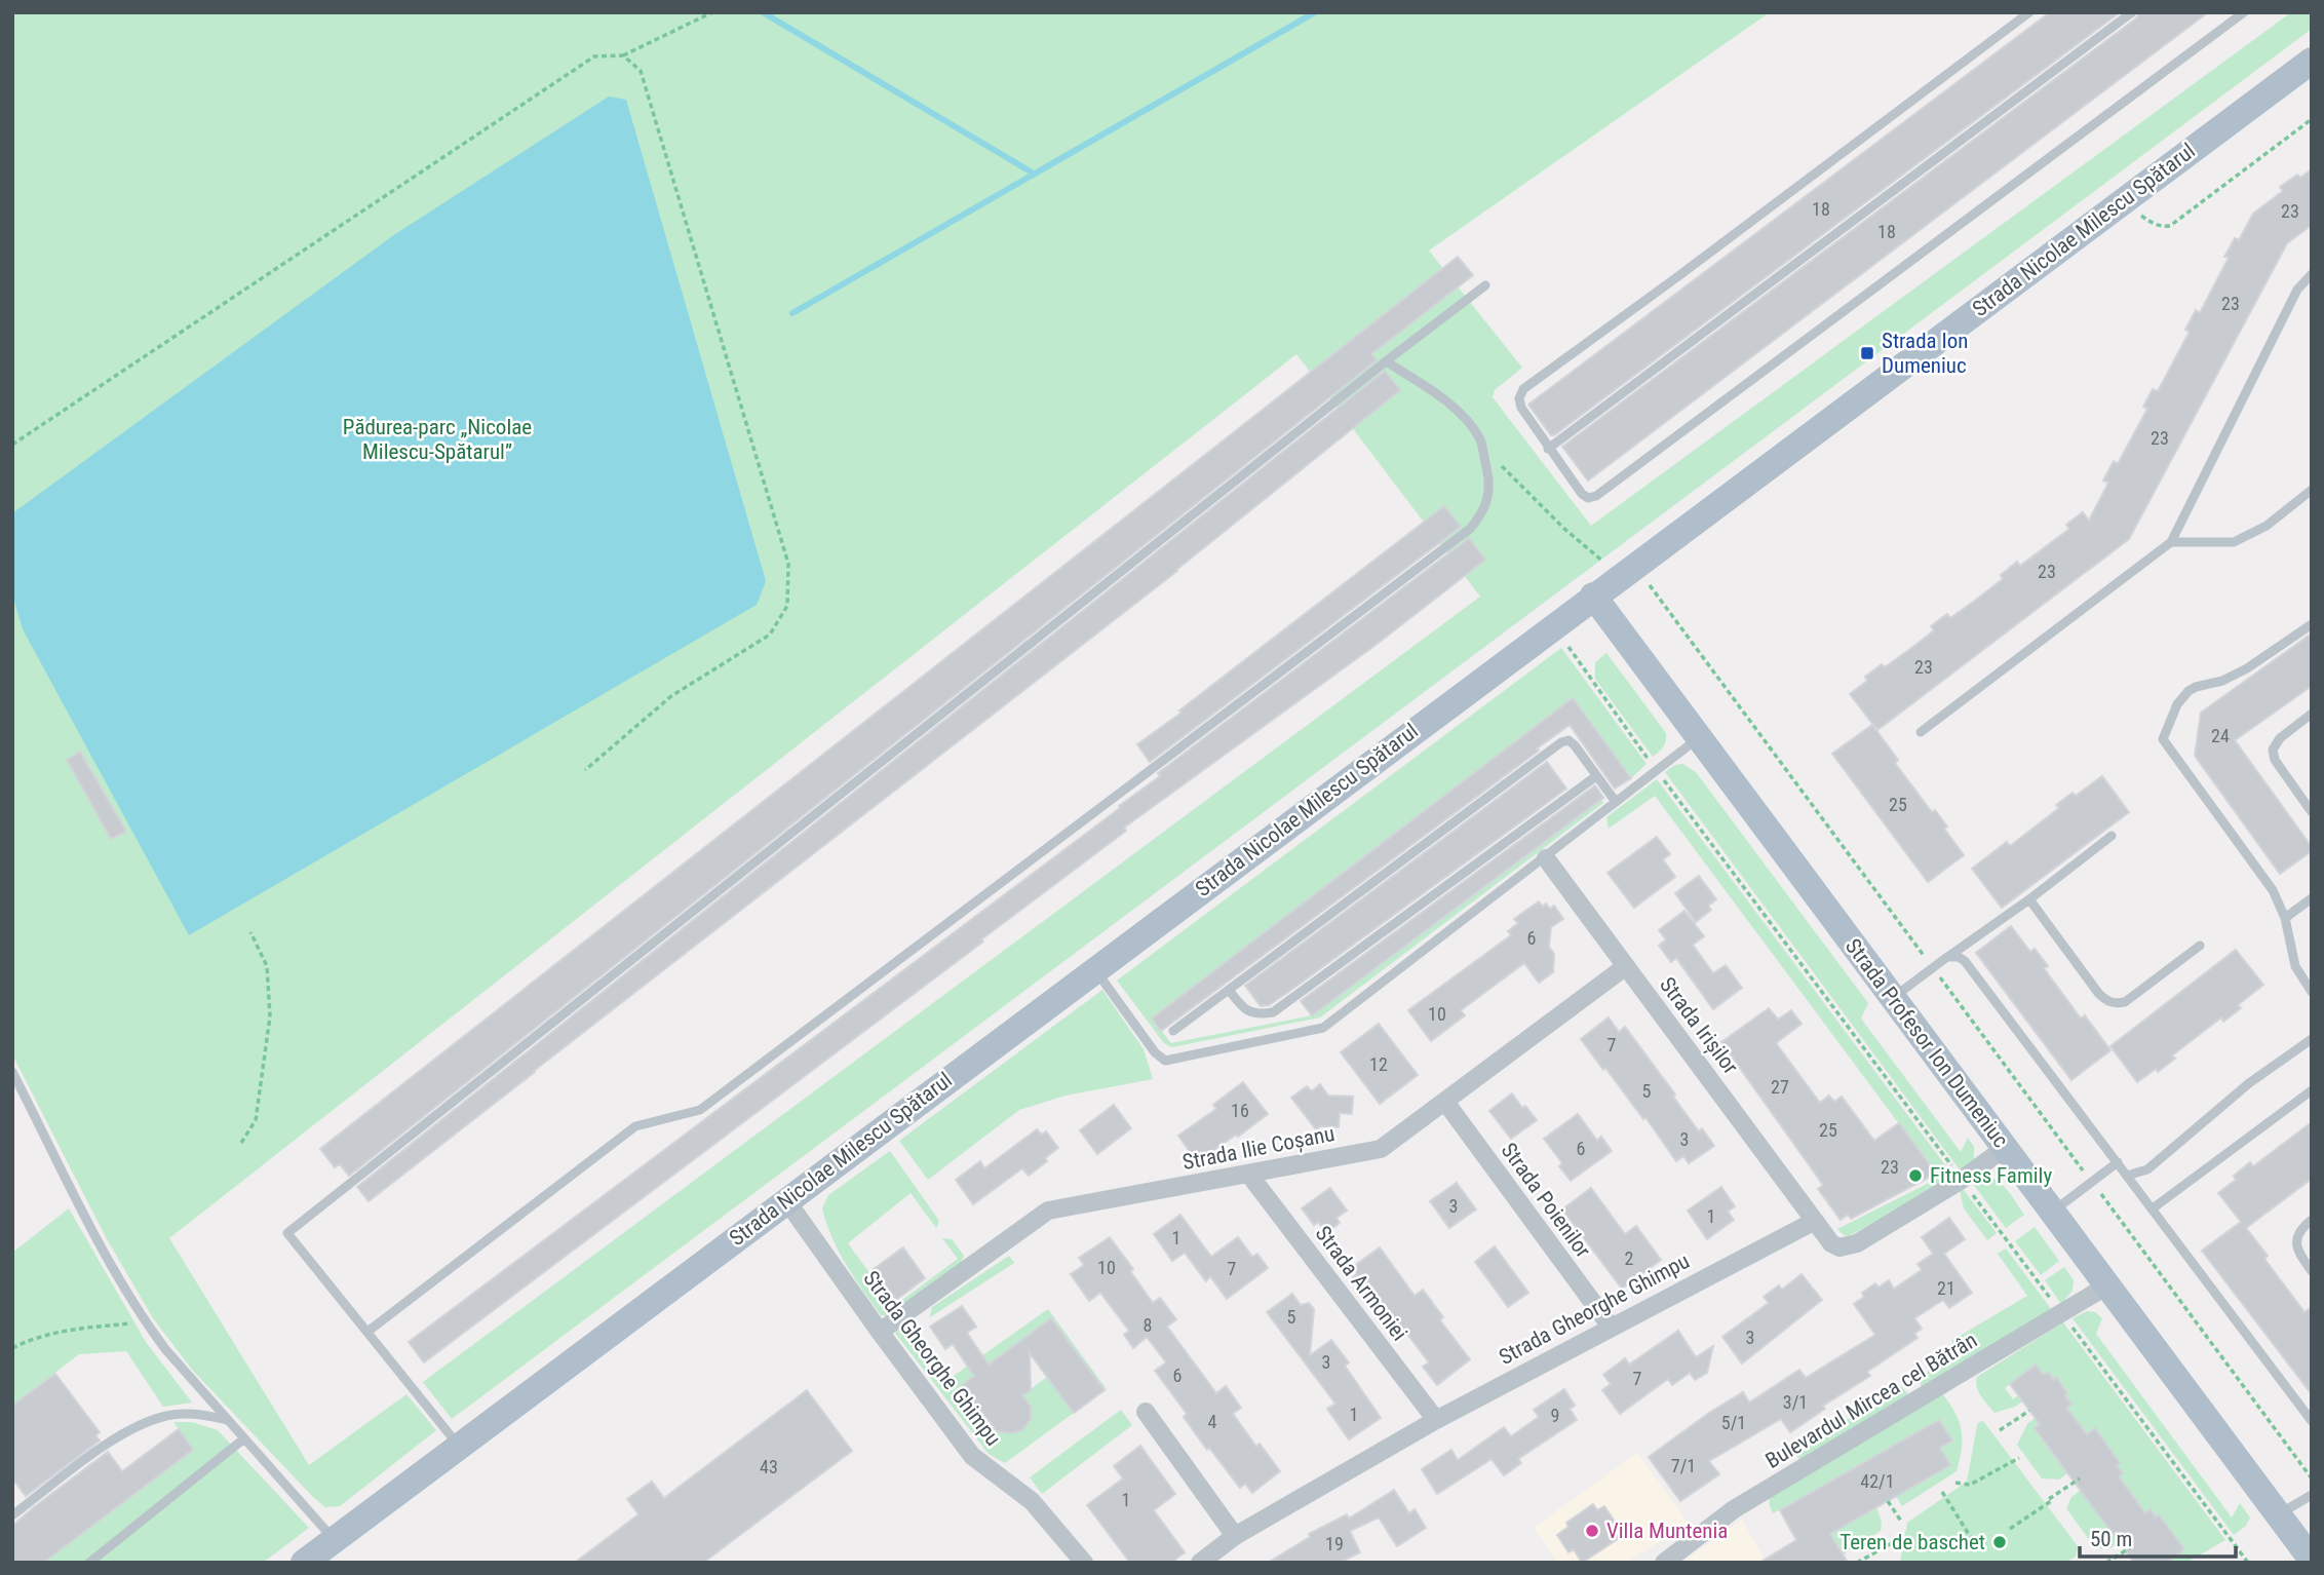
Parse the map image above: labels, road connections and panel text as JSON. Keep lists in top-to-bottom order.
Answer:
{
  "streets": {
    "main road": ["Strada Nicolae Milescu Spătarul", "Strada Profesor Ion Dumeniuc"],
    "street": [
      "Strada Irișilor",
      "Strada Ilie Coșanu",
      "Strada Poienilor",
      "Strada Armoniei",
      "Strada Gheorghe Ghimpu",
      "Bulevardul Mircea cel Bătrân"
    ]
  },
  "crossings": [
    ["Strada Nicolae Milescu Spătarul", "Strada Profesor Ion Dumeniuc"],
    ["Strada Nicolae Milescu Spătarul", "Strada Gheorghe Ghimpu"],
    ["Strada Irișilor", "Strada Ilie Coșanu"],
    ["Strada Irișilor", "Strada Gheorghe Ghimpu"],
    ["Strada Profesor Ion Dumeniuc", "Bulevardul Mircea cel Bătrân"],
    ["Strada Ilie Coșanu", "Strada Poienilor"],
    ["Strada Ilie Coșanu", "Strada Armoniei"],
    ["Strada Ilie Coșanu", "Strada Gheorghe Ghimpu"],
    ["Strada Poienilor", "Strada Gheorghe Ghimpu"],
    ["Strada Armoniei", "Strada Gheorghe Ghimpu"]
  ],
  "parks": ["Pădurea-parc „Nicolae Milescu-Spătarul”"],
  "places": {
    "transit": ["Strada Ion Dumeniuc"],
    "other": ["Fitness Family", "Villa Muntenia", "Teren de baschet"]
  },
  "house_numbers": [
    "18",
    "23",
    "18",
    "23",
    "23",
    "23",
    "23",
    "24",
    "25",
    "6",
    "10",
    "7",
    "12",
    "27",
    "5",
    "16",
    "25",
    "3",
    "6",
    "23",
    "3",
    "1",
    "1",
    "2",
    "10",
    "7",
    "21",
    "5",
    "8",
    "3",
    "3",
    "6",
    "7",
    "3/1",
    "1",
    "9",
    "4",
    "5/1",
    "7/1",
    "43",
    "42/1",
    "1",
    "19"
  ],
  "scale_bar": "50 m"
}
